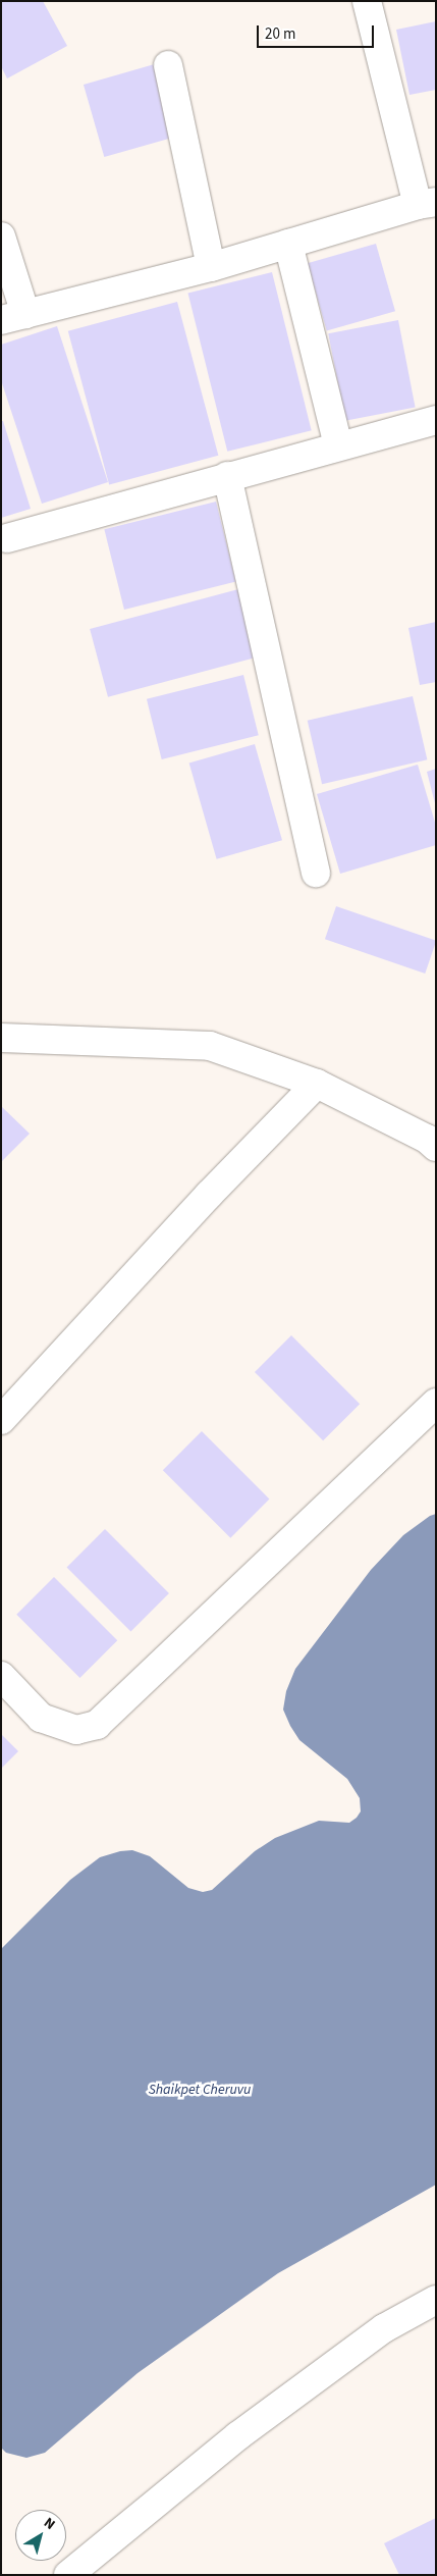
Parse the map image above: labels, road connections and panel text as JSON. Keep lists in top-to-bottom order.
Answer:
{
  "water": ["Shaikpet Cheruvu"],
  "scale_bar": "20 m",
  "north": "top right"
}
